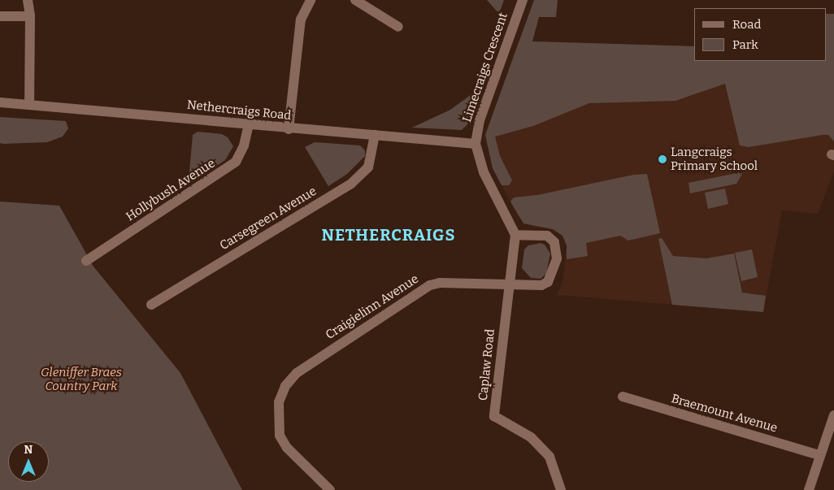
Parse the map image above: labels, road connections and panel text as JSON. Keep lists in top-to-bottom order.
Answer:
{
  "streets": {
    "street": [
      "Limecraigs Crescent",
      "Nethercraigs Road",
      "Hollybush Avenue",
      "Carsegreen Avenue",
      "Craigielinn Avenue",
      "Caplaw Road",
      "Braemount Avenue"
    ]
  },
  "crossings": [
    ["Limecraigs Crescent", "Nethercraigs Road"],
    ["Nethercraigs Road", "Hollybush Avenue"],
    ["Nethercraigs Road", "Carsegreen Avenue"],
    ["Craigielinn Avenue", "Caplaw Road"]
  ],
  "districts": ["NETHERCRAIGS"],
  "parks": ["Gleniffer Braes Country Park"],
  "places": ["Langcraigs Primary School"],
  "legend": ["Road", "Park"],
  "north": "top"
}
